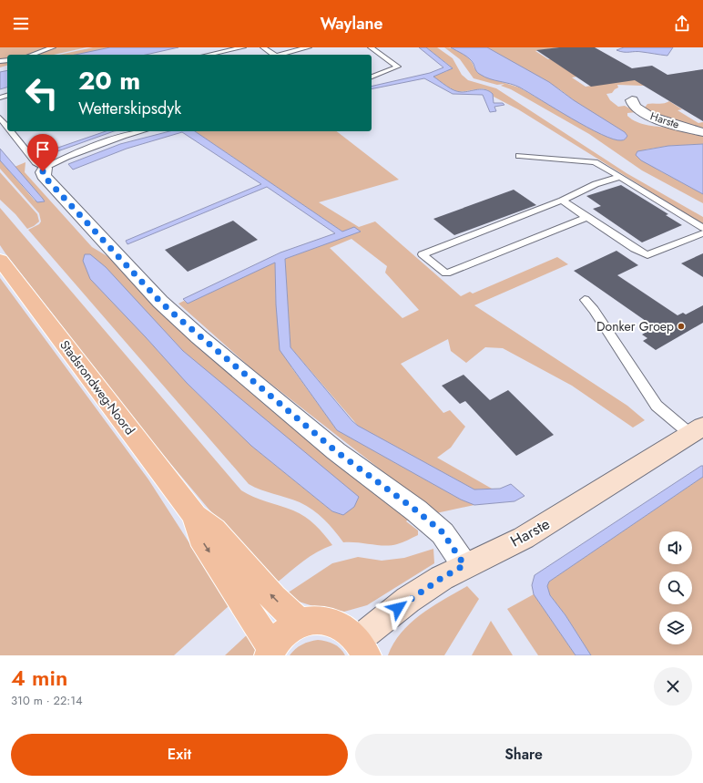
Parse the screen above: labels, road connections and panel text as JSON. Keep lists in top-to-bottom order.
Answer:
{
  "streets": {
    "main road": ["Stadsrondweg-Noord"],
    "street": ["Harste"]
  },
  "places": ["Donker Groep"],
  "page": {
    "header": "Waylane",
    "turn": ["20 m", "Wetterskipsdyk"],
    "heading": ["4 min", "310 m · 22:14"],
    "buttons": ["Exit", "Share"]
  }
}
